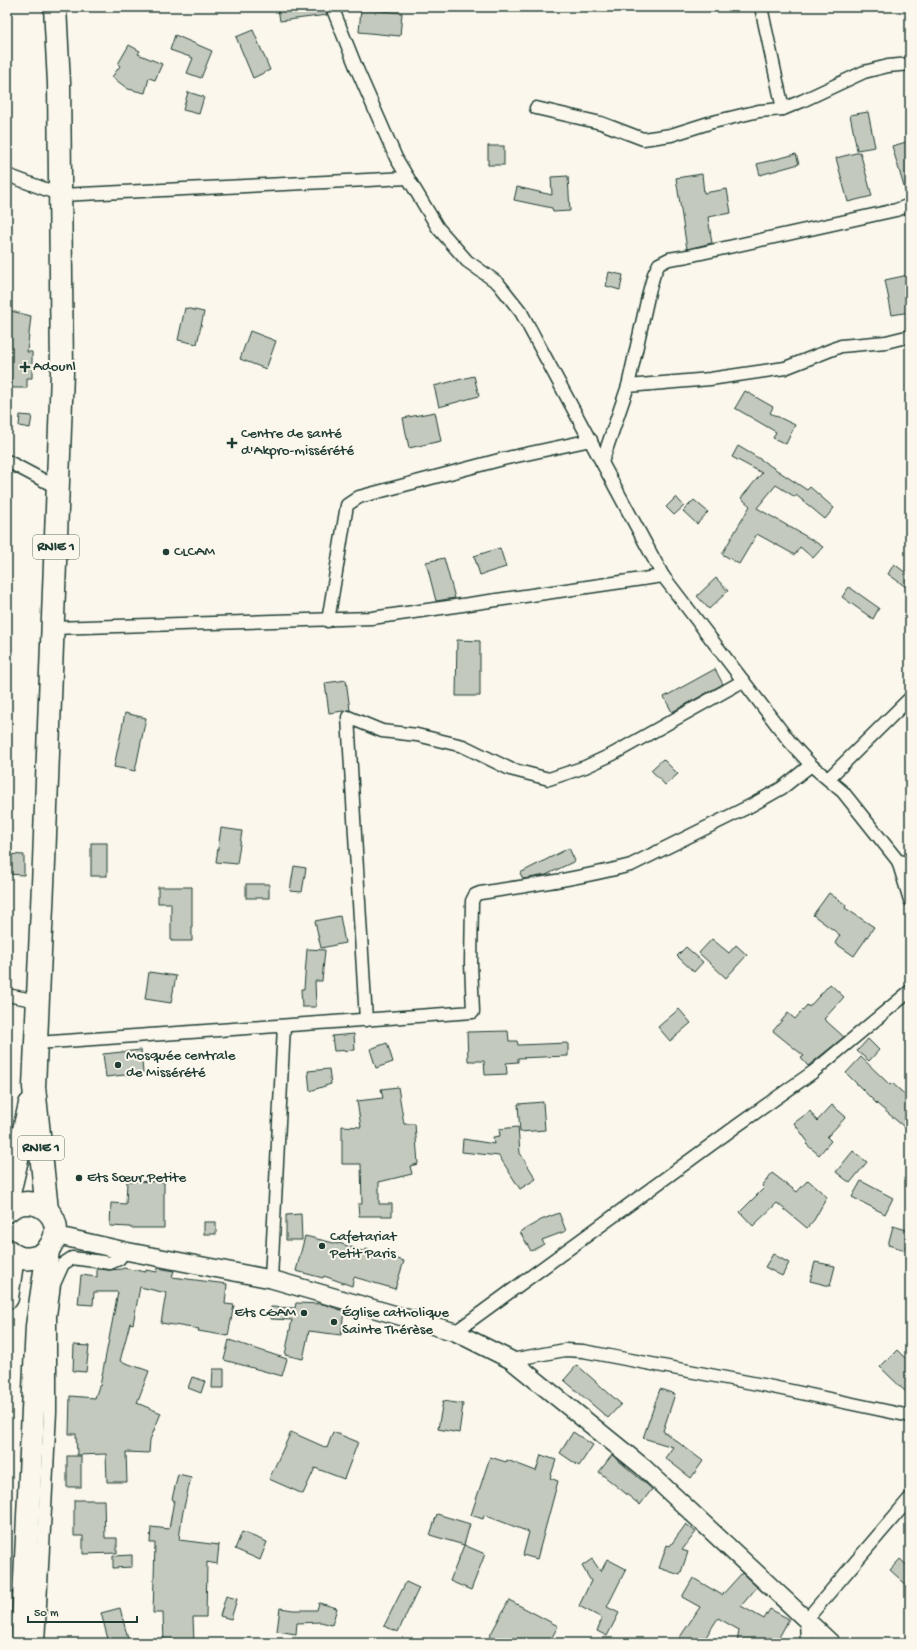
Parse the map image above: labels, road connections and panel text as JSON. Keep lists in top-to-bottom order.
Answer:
{
  "streets": {
    "highway": ["RNIE 1"]
  },
  "places": {
    "health": ["Adounl", "Centre de santé d'Akpro-missérété"],
    "other": [
      "CLCAM",
      "Mosquée centrale de Missérété",
      "Ets Sœur Petite",
      "Cafetariat Petit Paris",
      "Ets CGAM",
      "Église catholique Sainte Thérèse"
    ]
  },
  "scale_bar": "50 m"
}
